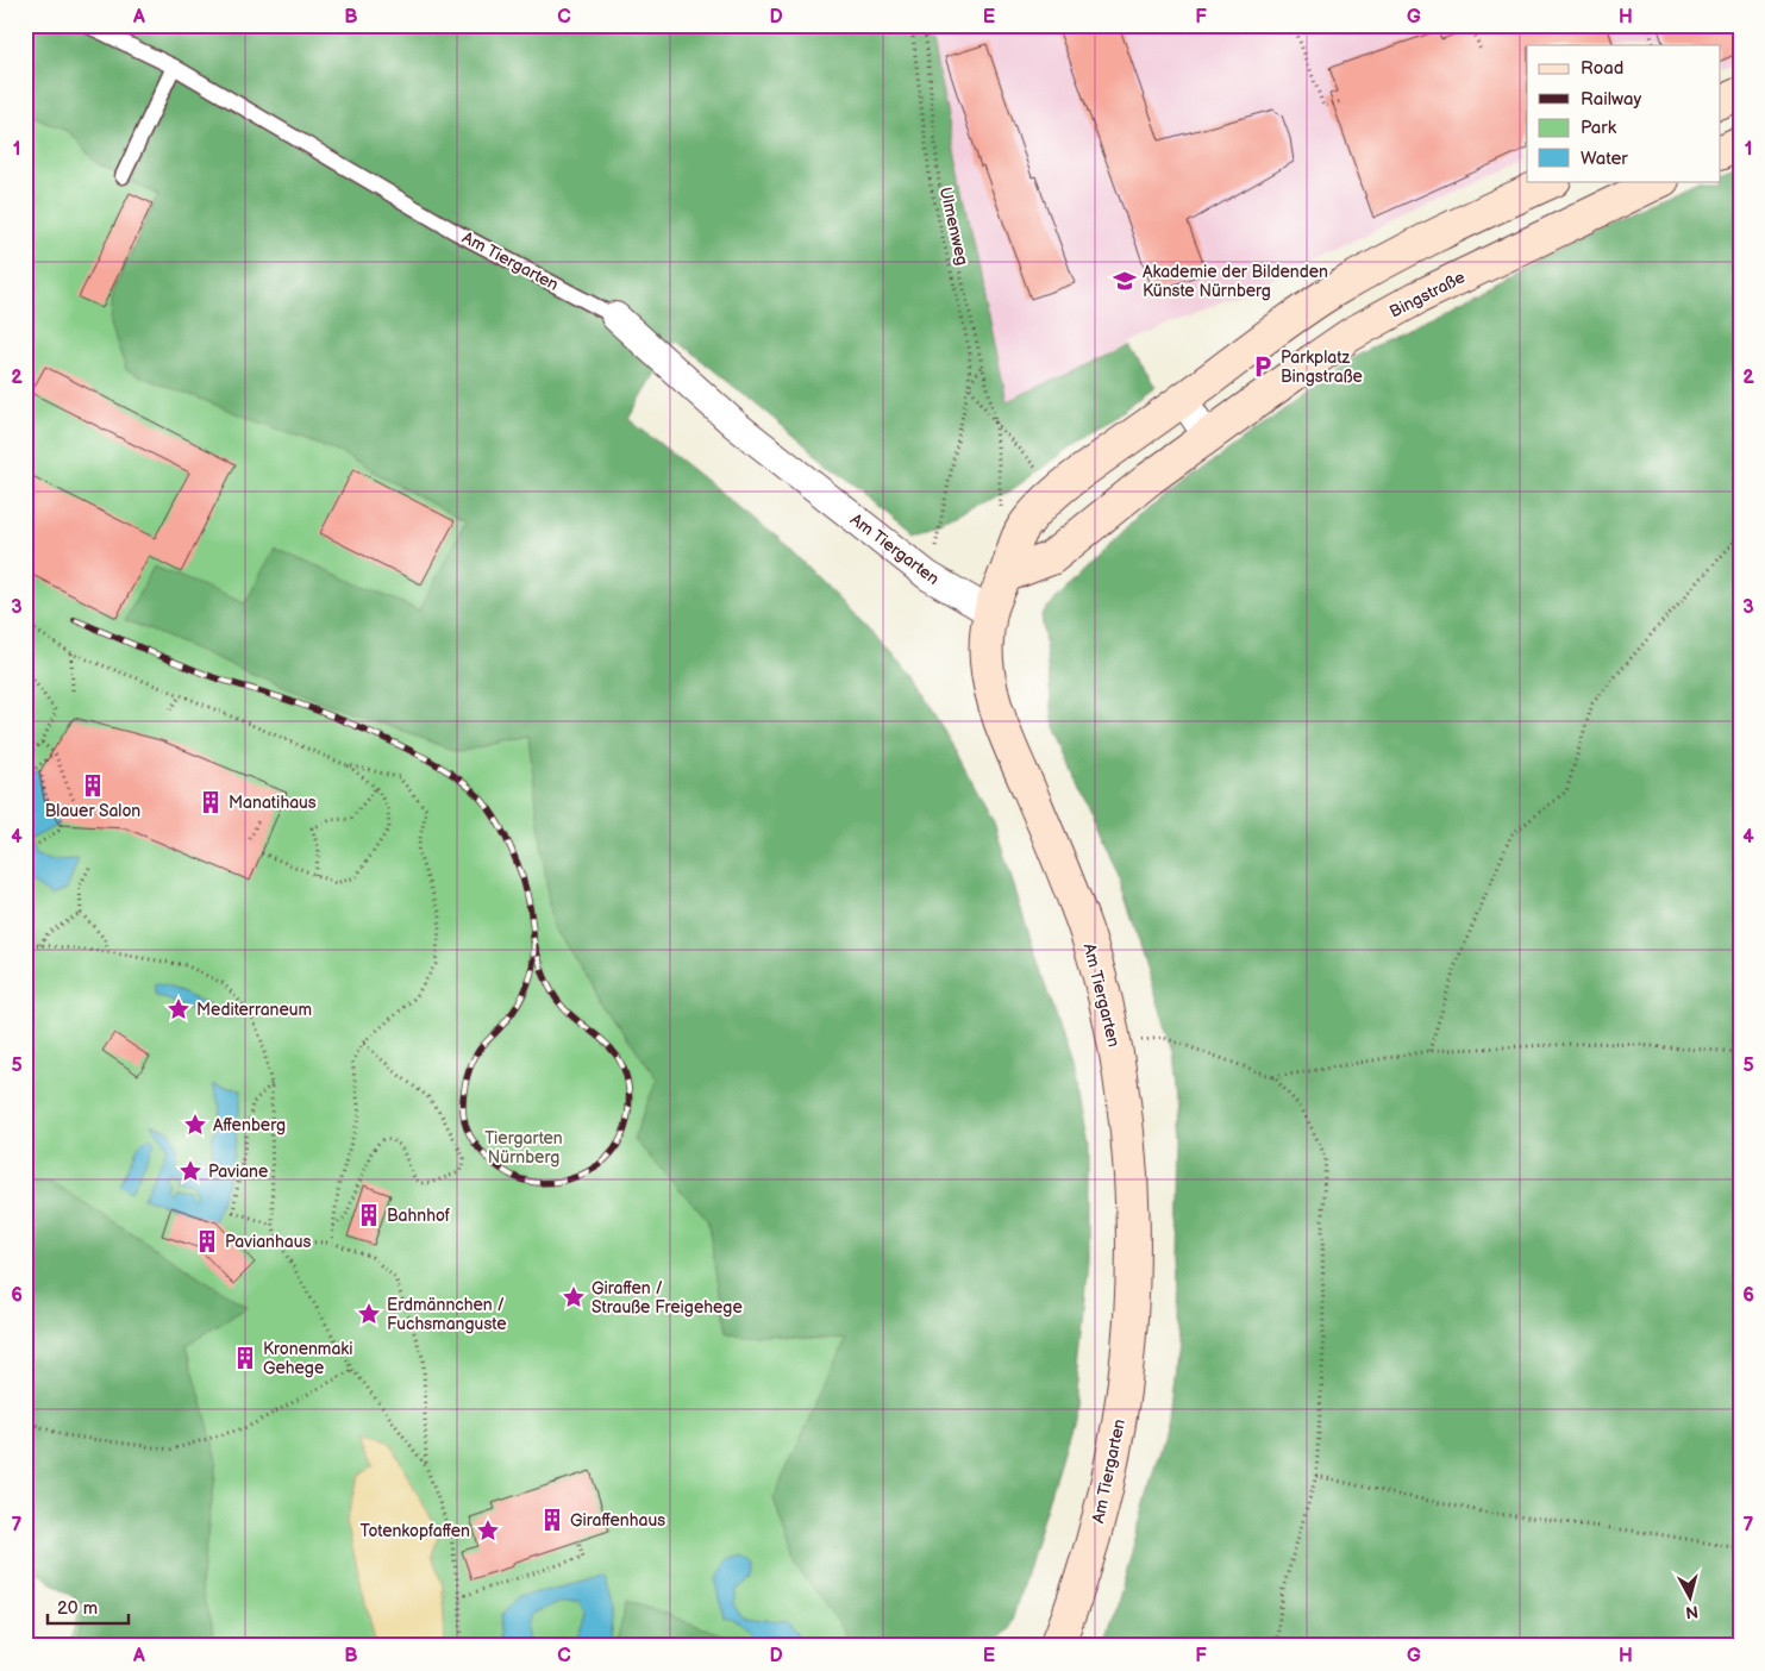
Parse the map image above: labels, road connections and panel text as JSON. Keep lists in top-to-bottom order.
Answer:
{
  "streets": {
    "street": ["Am Tiergarten", "Bingstraße"],
    "path": ["Ulmenweg"]
  },
  "parks": ["Tiergarten Nürnberg"],
  "places": {
    "school or university": ["Akademie der Bildenden Künste Nürnberg"],
    "parking": ["Parkplatz Bingstraße"],
    "building": [
      "Blauer Salon",
      "Manatihaus",
      "Bahnhof",
      "Pavianhaus",
      "Kronenmaki Gehege",
      "Giraffenhaus"
    ],
    "place": [
      "Mediterraneum",
      "Affenberg",
      "Paviane",
      "Giraffen / Strauße Freigehege",
      "Erdmännchen / Fuchsmanguste",
      "Totenkopfaffen"
    ]
  },
  "legend": [
    "Road",
    "Railway",
    "Park",
    "Water"
  ],
  "scale_bar": "20 m",
  "north": "bottom",
  "grid": {
    "columns": [
      "A",
      "B",
      "C",
      "D",
      "E",
      "F",
      "G",
      "H"
    ],
    "rows": [
      "1",
      "2",
      "3",
      "4",
      "5",
      "6",
      "7"
    ]
  }
}
